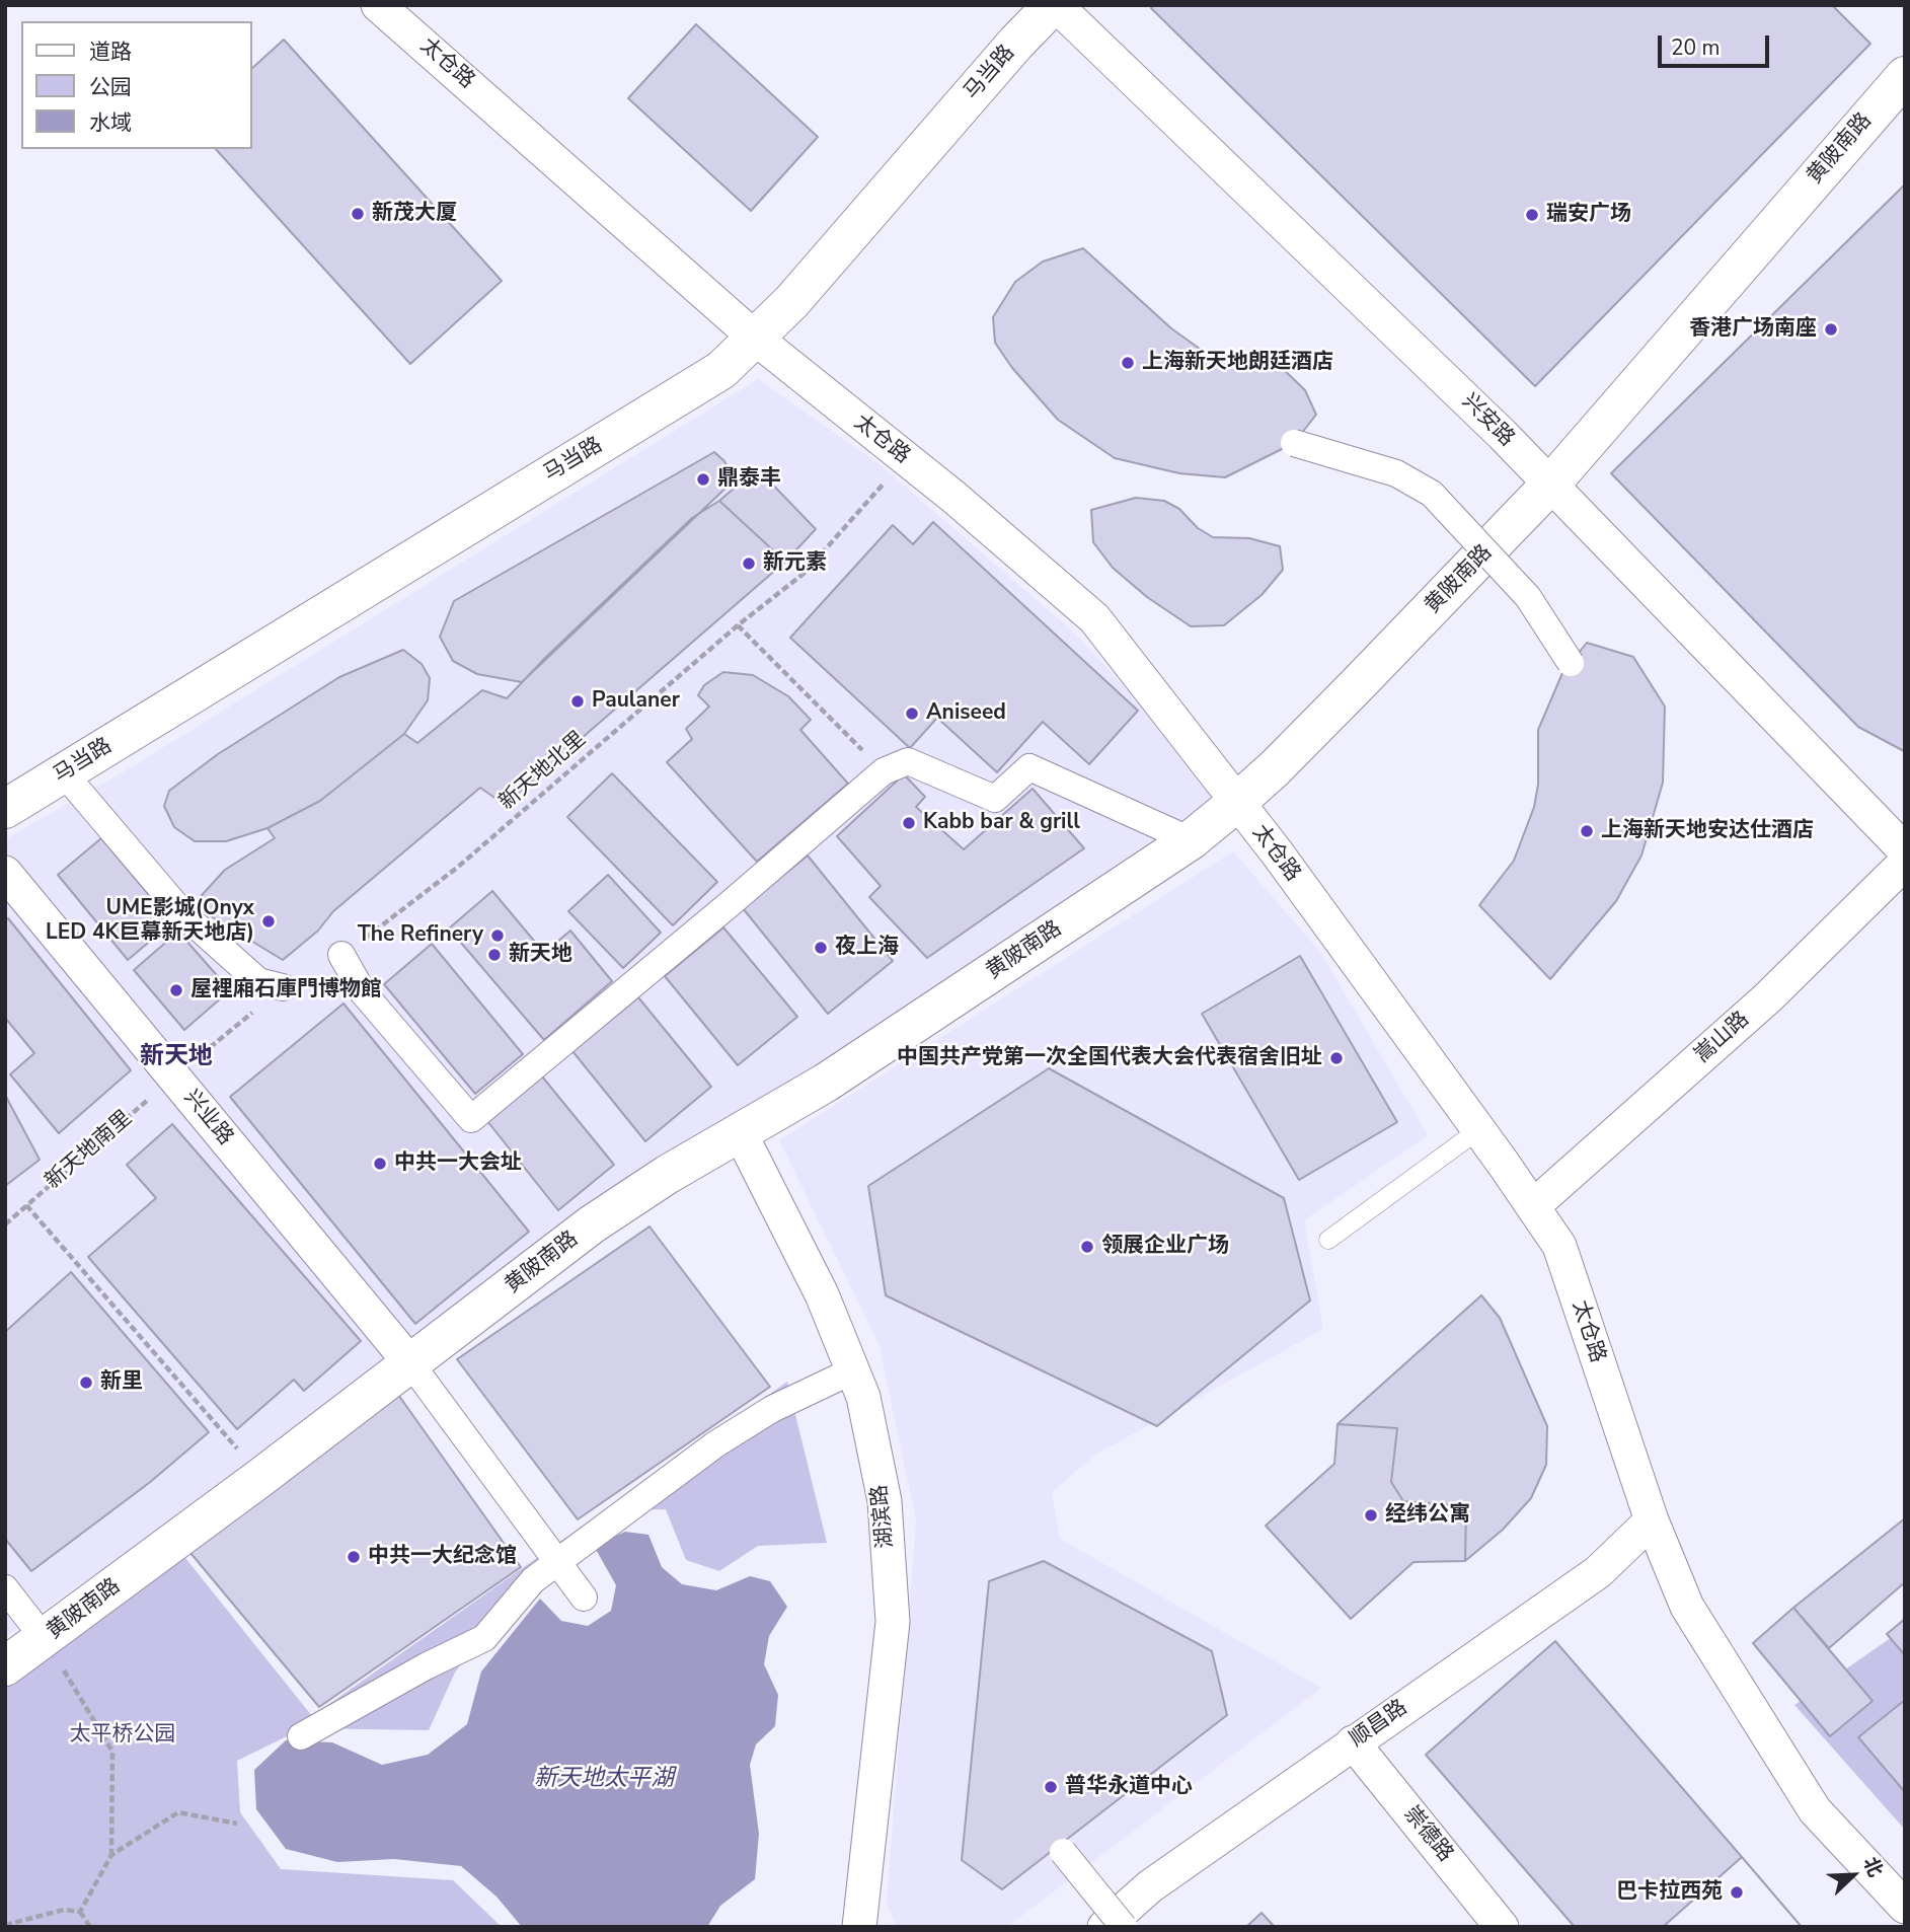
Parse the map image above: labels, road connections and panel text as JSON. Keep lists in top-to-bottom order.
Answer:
{
  "streets": {
    "street": [
      "太仓路",
      "马当路",
      "黄陂南路",
      "兴安路",
      "嵩山路",
      "兴业路",
      "湖滨路",
      "顺昌路",
      "崇德路"
    ],
    "path": ["新天地北里", "新天地南里"]
  },
  "crossings": [
    ["太仓路", "马当路"],
    ["太仓路", "黄陂南路"],
    ["太仓路", "新天地北里"],
    ["太仓路", "嵩山路"],
    ["太仓路", "顺昌路"],
    ["马当路", "兴安路"],
    ["黄陂南路", "兴安路"],
    ["黄陂南路", "兴业路"],
    ["黄陂南路", "湖滨路"],
    ["兴业路", "新天地南里"],
    ["顺昌路", "崇德路"]
  ],
  "districts": ["新天地"],
  "water": ["新天地太平湖"],
  "parks": ["太平桥公园"],
  "places": [
    "新茂大厦",
    "瑞安广场",
    "香港广场南座",
    "上海新天地朗廷酒店",
    "鼎泰丰",
    "新元素",
    "Paulaner",
    "Aniseed",
    "Kabb bar & grill",
    "上海新天地安达仕酒店",
    "UME影城(Onyx LED 4K巨幕新天地店)",
    "The Refinery",
    "夜上海",
    "新天地",
    "屋裡廂石庫門博物館",
    "中国共产党第一次全国代表大会代表宿舍旧址",
    "中共一大会址",
    "领展企业广场",
    "新里",
    "经纬公寓",
    "中共一大纪念馆",
    "普华永道中心",
    "巴卡拉西苑"
  ],
  "legend": ["道路", "公园", "水域"],
  "scale_bar": "20 m",
  "north": "top right"
}
